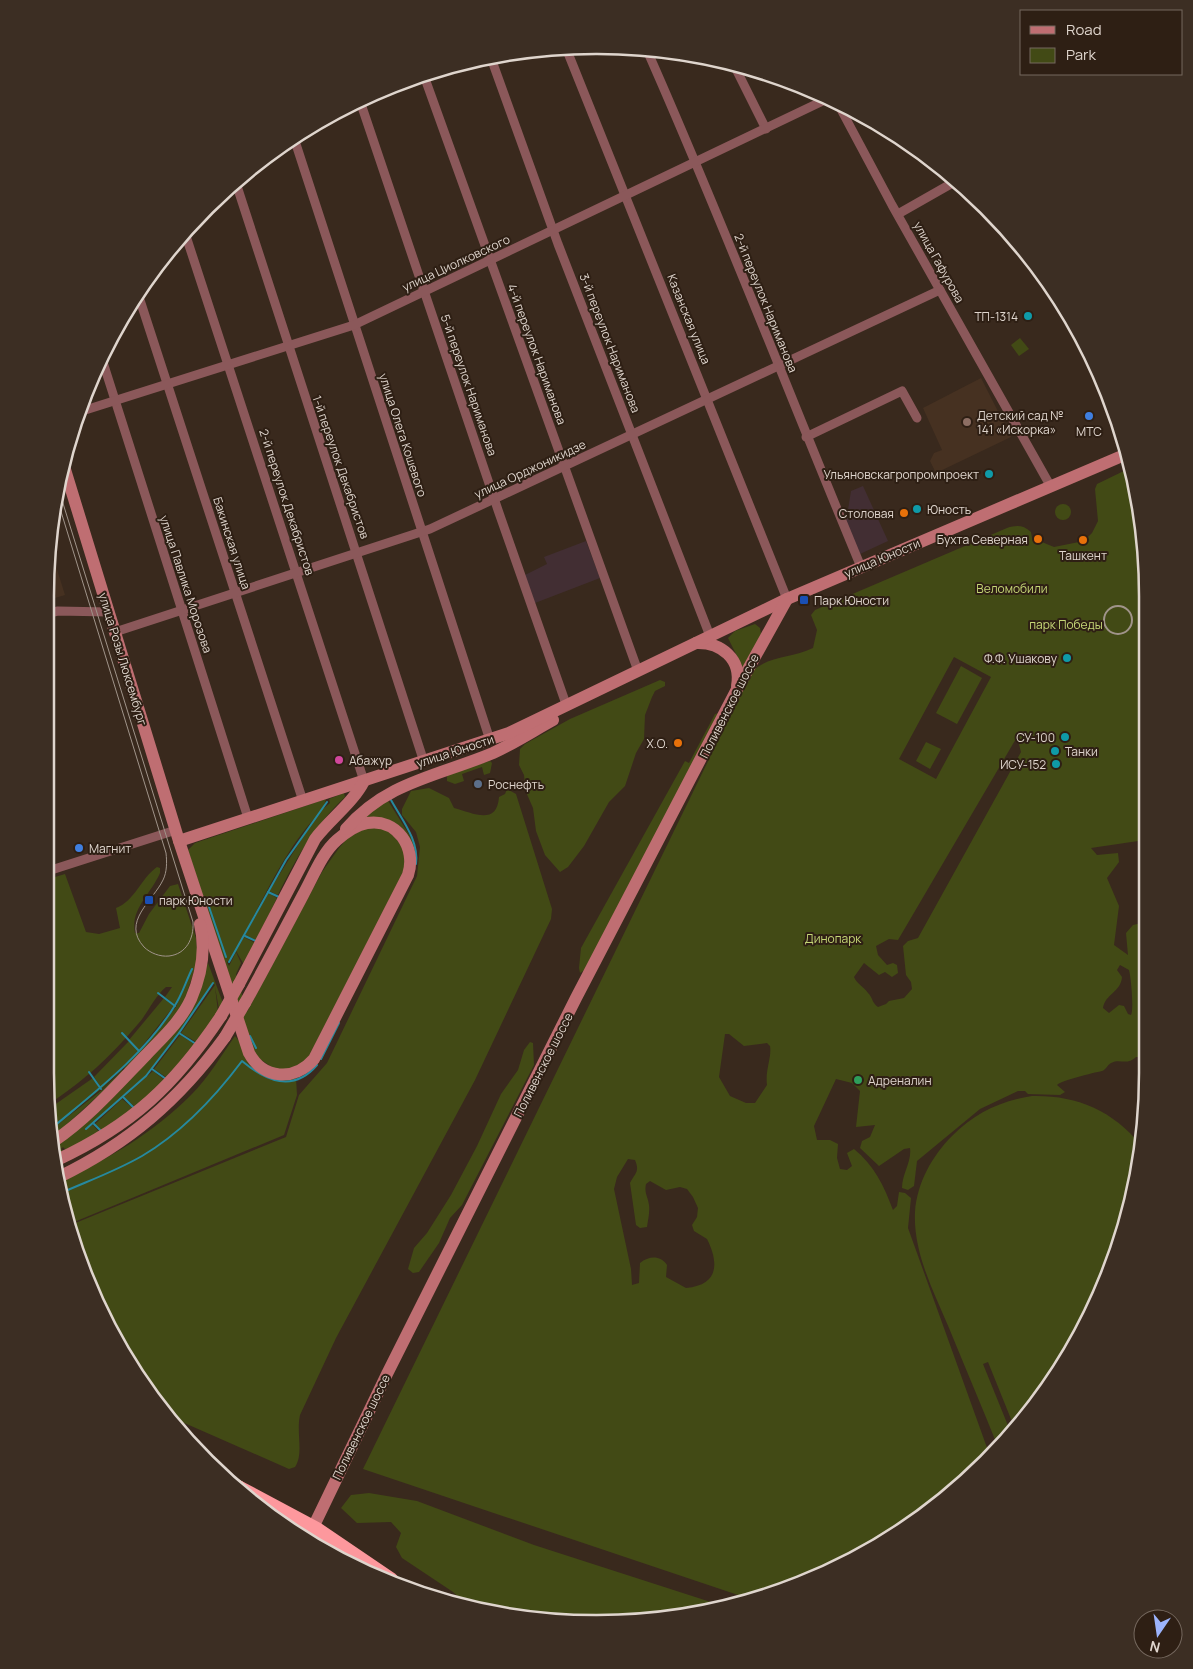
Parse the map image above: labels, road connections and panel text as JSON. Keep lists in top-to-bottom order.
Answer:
{
  "streets": {
    "main road": ["улица Юности", "улица Розы Люксембург", "Поливенское шоссе"],
    "street": [
      "улица Гафурова",
      "улица Циолковского",
      "2-й переулок Нариманова",
      "Казанская улица",
      "3-й переулок Нариманова",
      "4-й переулок Нариманова",
      "5-й переулок Нариманова",
      "улица Олега Кошевого",
      "1-й переулок Декабристов",
      "улица Орджоникидзе",
      "2-й переулок Декабристов",
      "Бакинская улица",
      "улица Павлика Морозова"
    ]
  },
  "crossings": [
    ["улица Гафурова", "улица Орджоникидзе"],
    ["улица Гафурова", "улица Юности"],
    ["улица Циолковского", "2-й переулок Нариманова"],
    ["улица Циолковского", "Казанская улица"],
    ["улица Циолковского", "3-й переулок Нариманова"],
    ["улица Циолковского", "4-й переулок Нариманова"],
    ["улица Циолковского", "5-й переулок Нариманова"],
    ["улица Циолковского", "улица Олега Кошевого"],
    ["улица Циолковского", "1-й переулок Декабристов"],
    ["улица Циолковского", "2-й переулок Декабристов"],
    ["улица Циолковского", "Бакинская улица"],
    ["улица Циолковского", "улица Павлика Морозова"],
    ["2-й переулок Нариманова", "улица Орджоникидзе"],
    ["2-й переулок Нариманова", "улица Юности"],
    ["Казанская улица", "улица Орджоникидзе"],
    ["Казанская улица", "улица Юности"],
    ["Казанская улица", "Поливенское шоссе"],
    ["3-й переулок Нариманова", "улица Орджоникидзе"],
    ["3-й переулок Нариманова", "улица Юности"],
    ["4-й переулок Нариманова", "улица Орджоникидзе"],
    ["4-й переулок Нариманова", "улица Юности"],
    ["5-й переулок Нариманова", "улица Орджоникидзе"],
    ["5-й переулок Нариманова", "улица Юности"],
    ["улица Олега Кошевого", "улица Орджоникидзе"],
    ["улица Олега Кошевого", "улица Юности"],
    ["1-й переулок Декабристов", "улица Орджоникидзе"],
    ["1-й переулок Декабристов", "улица Юности"],
    ["улица Орджоникидзе", "2-й переулок Декабристов"],
    ["улица Орджоникидзе", "Бакинская улица"],
    ["улица Орджоникидзе", "улица Павлика Морозова"],
    ["улица Орджоникидзе", "улица Розы Люксембург"],
    ["2-й переулок Декабристов", "улица Юности"],
    ["Бакинская улица", "улица Юности"],
    ["улица Юности", "улица Павлика Морозова"],
    ["улица Юности", "улица Розы Люксембург"],
    ["улица Юности", "Поливенское шоссе"]
  ],
  "parks": ["Веломобили", "парк Победы", "Динопарк"],
  "places": {
    "other": [
      "ТП-1314",
      "МТС",
      "Детский сад № 141 «Искорка»",
      "Ульяновскагропромпроект",
      "Юность",
      "Столовая",
      "Бухта Северная",
      "Ташкент",
      "Ф.Ф. Ушакову",
      "СУ-100",
      "Х.О.",
      "Танки",
      "Абажур",
      "ИСУ-152",
      "Роснефть",
      "Магнит",
      "Адреналин"
    ],
    "transit": ["Парк Юности", "парк Юности"]
  },
  "legend": ["Road", "Park"],
  "north": "bottom"
}
